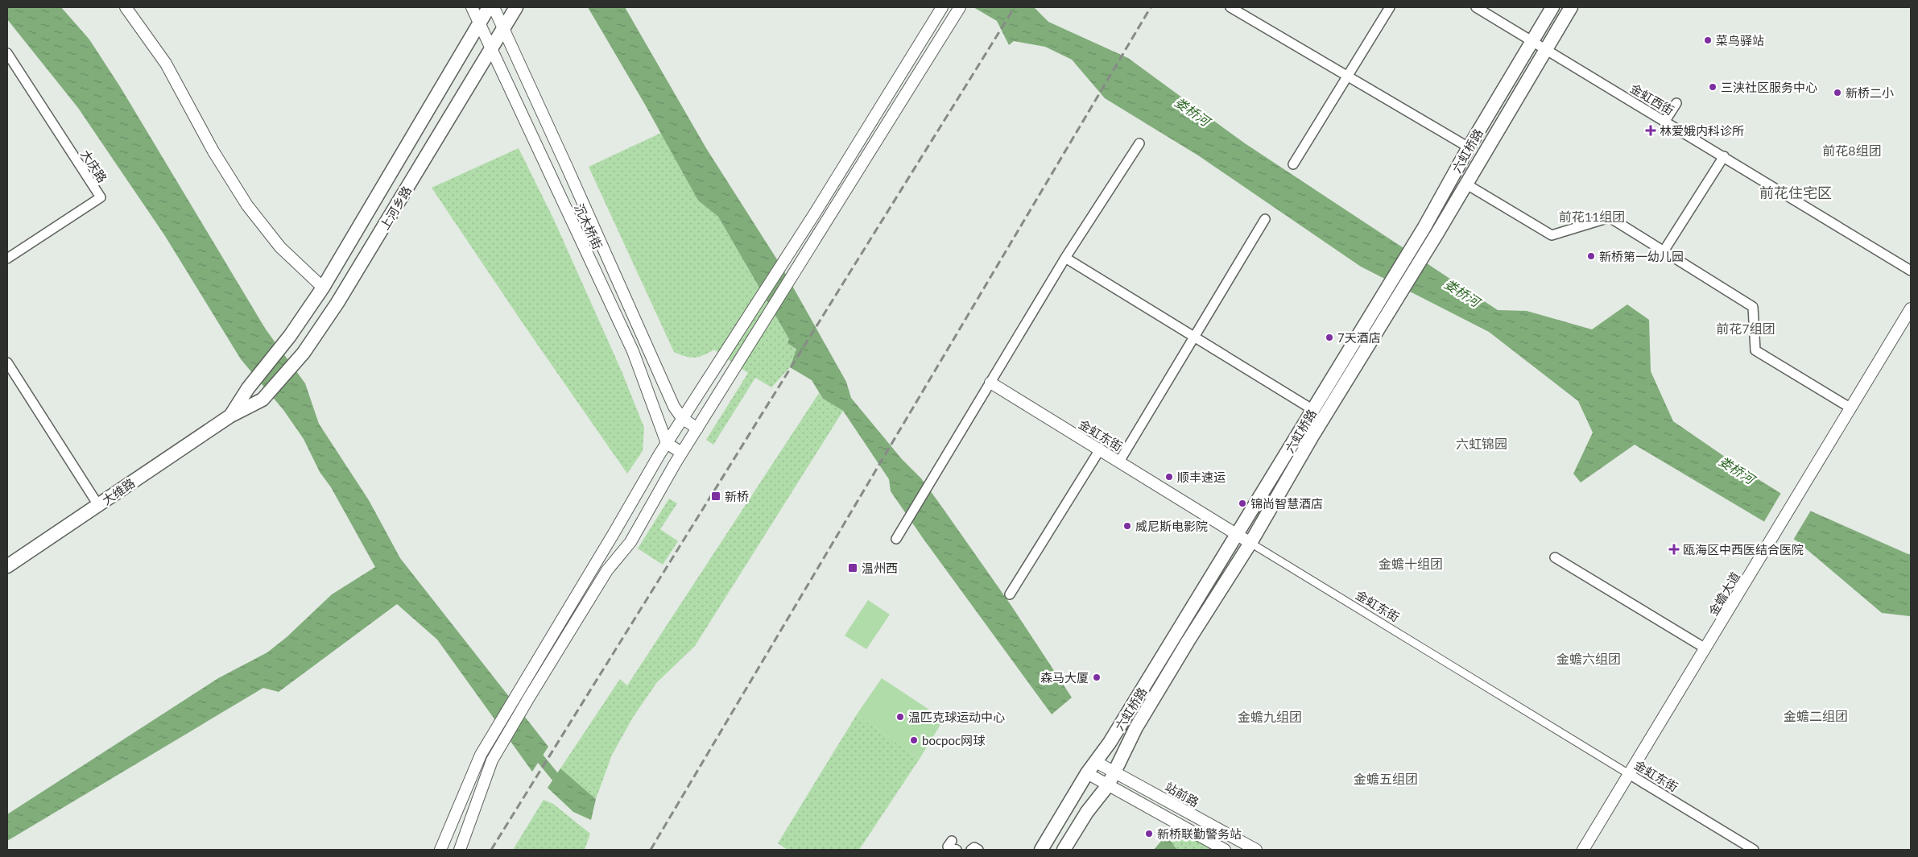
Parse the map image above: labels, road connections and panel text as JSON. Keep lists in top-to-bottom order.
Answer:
{
  "streets": {
    "main road": ["六虹桥路", "上河乡路", "大维路"],
    "street": [
      "金虹西街",
      "大庆路",
      "沉木桥街",
      "金虹东街",
      "金蟾大道",
      "站前路"
    ]
  },
  "crossings": [
    ["金虹西街", "六虹桥路"],
    ["六虹桥路", "金虹东街"],
    ["六虹桥路", "站前路"],
    ["上河乡路", "沉木桥街"],
    ["上河乡路", "大维路"],
    ["金虹东街", "金蟾大道"]
  ],
  "districts": [
    "前花8组团",
    "前花住宅区",
    "前花11组团",
    "前花7组团",
    "六虹锦园",
    "金蟾十组团",
    "金蟾六组团",
    "金蟾二组团",
    "金蟾九组团",
    "金蟾五组团"
  ],
  "water": ["娄桥河"],
  "places": {
    "other": [
      "菜鸟驿站",
      "三浃社区服务中心",
      "新桥二小",
      "新桥第一幼儿园",
      "7天酒店",
      "顺丰速运",
      "锦尚智慧酒店",
      "威尼斯电影院",
      "森马大厦",
      "温匹克球运动中心",
      "bocpoc网球",
      "新桥联勤警务站"
    ],
    "health": ["林爱娥内科诊所", "瓯海区中西医结合医院"],
    "transit": ["新桥", "温州西"]
  }
}
